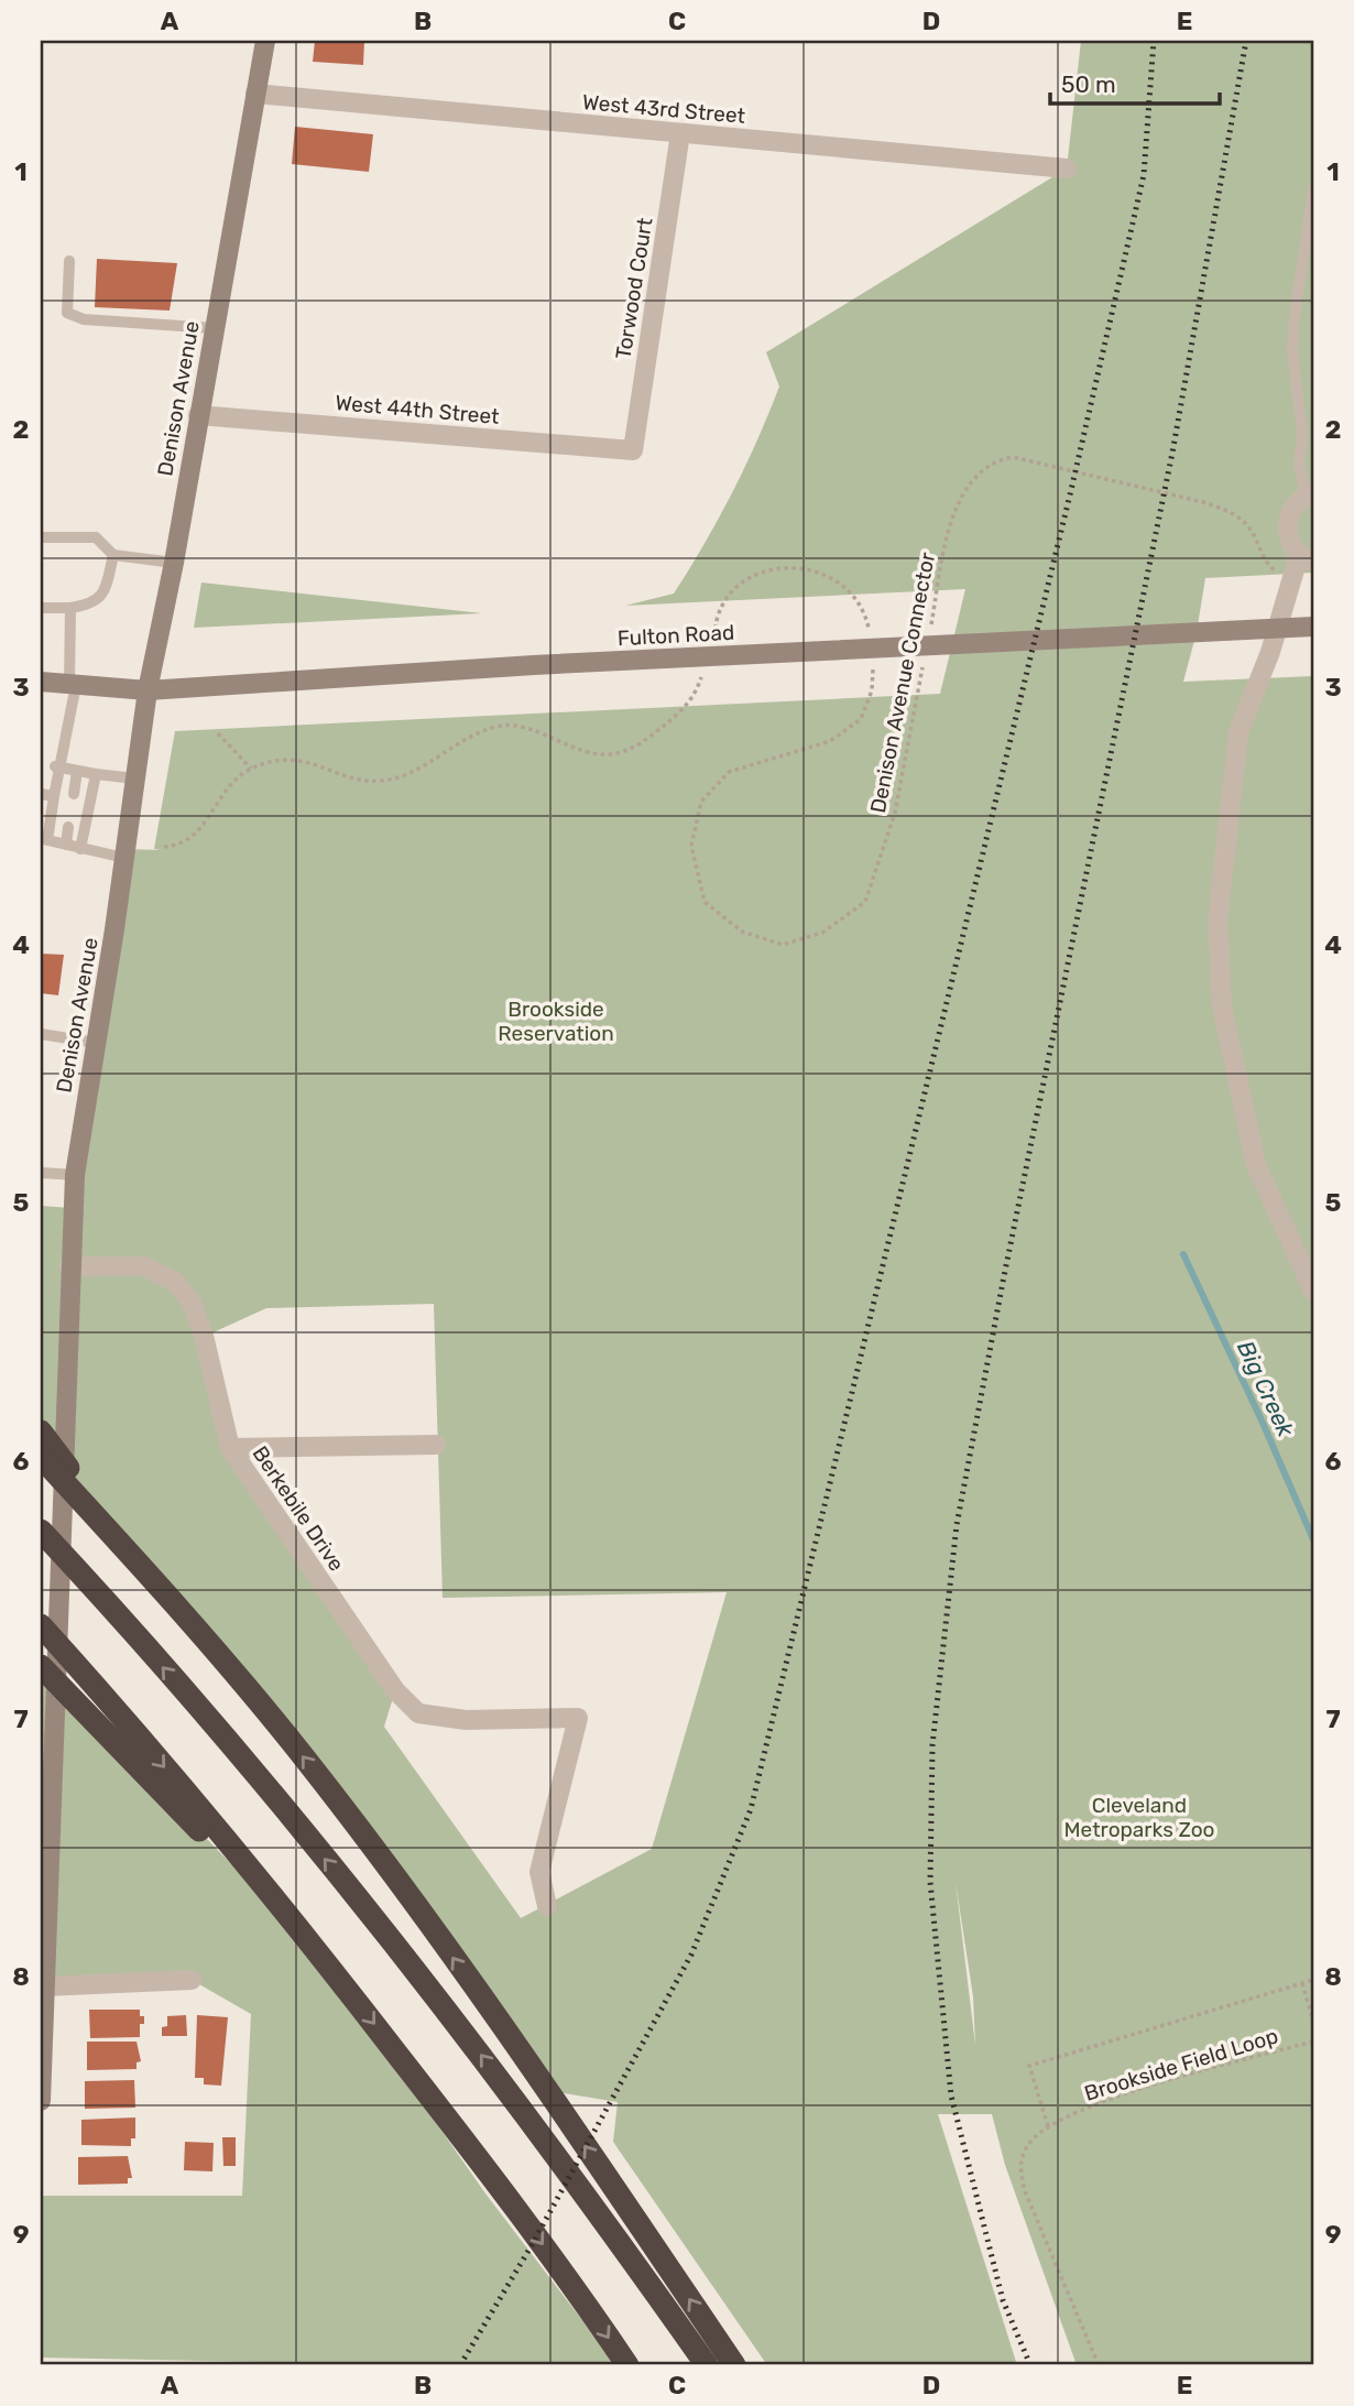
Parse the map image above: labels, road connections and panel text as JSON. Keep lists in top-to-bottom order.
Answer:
{
  "streets": {
    "main road": ["Denison Avenue", "Fulton Road"],
    "street": [
      "West 43rd Street",
      "Torwood Court",
      "West 44th Street",
      "Berkebile Drive"
    ],
    "path": ["Denison Avenue Connector", "Brookside Field Loop"]
  },
  "crossings": [
    ["West 43rd Street", "Torwood Court"],
    ["West 43rd Street", "Denison Avenue"],
    ["Torwood Court", "West 44th Street"],
    ["Denison Avenue", "West 44th Street"],
    ["Denison Avenue", "Fulton Road"],
    ["Denison Avenue", "Berkebile Drive"]
  ],
  "water": ["Big Creek"],
  "parks": ["Brookside Reservation", "Cleveland Metroparks Zoo"],
  "scale_bar": "50 m",
  "grid": {
    "columns": [
      "A",
      "B",
      "C",
      "D",
      "E"
    ],
    "rows": [
      "1",
      "2",
      "3",
      "4",
      "5",
      "6",
      "7",
      "8",
      "9"
    ]
  }
}
